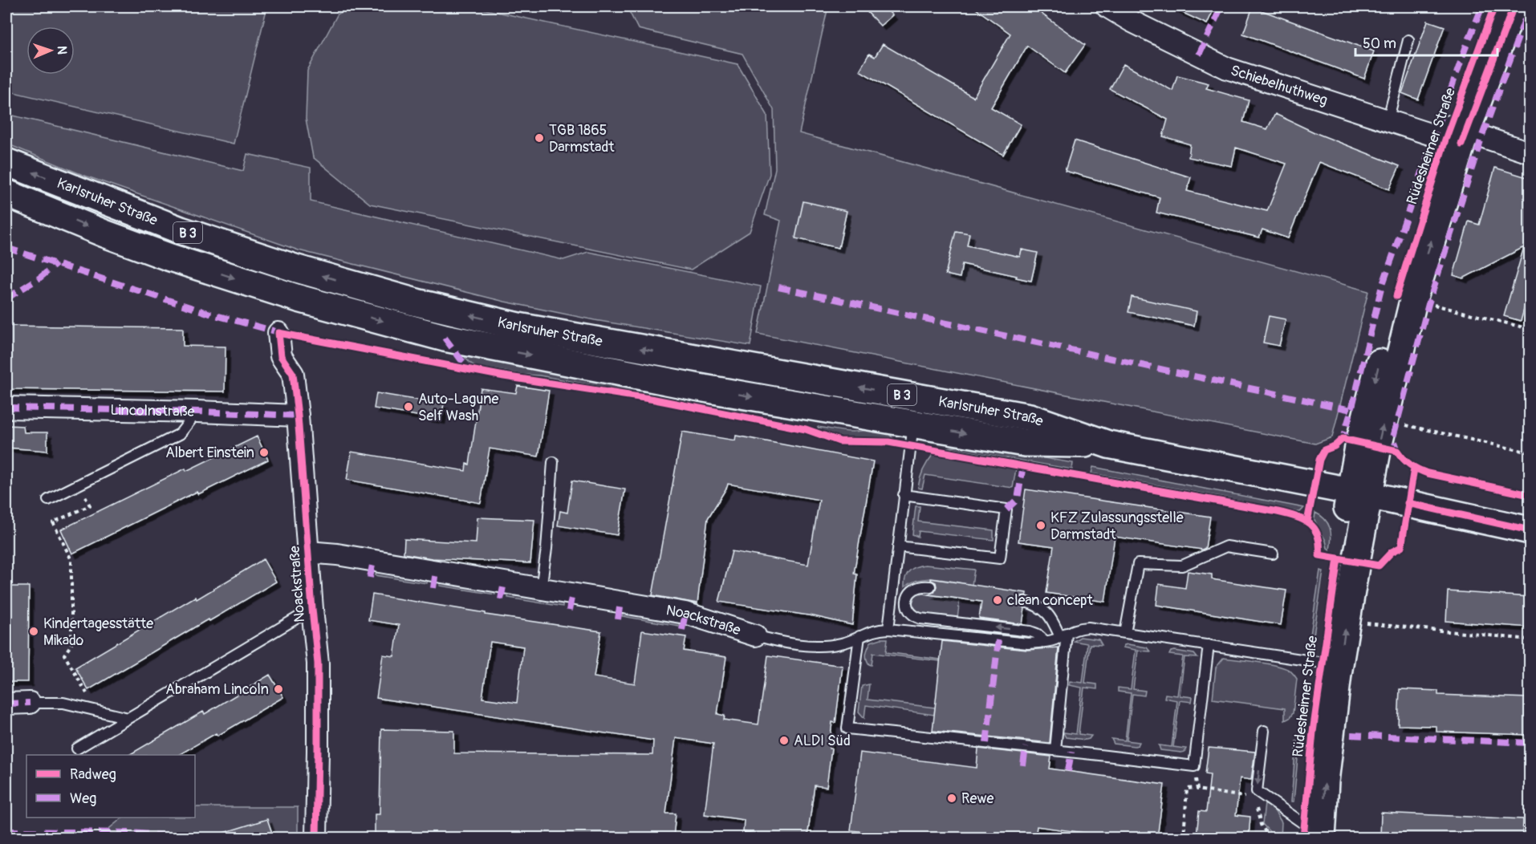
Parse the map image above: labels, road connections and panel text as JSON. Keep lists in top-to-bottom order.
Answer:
{
  "streets": {
    "main road": ["Rüdesheimer Straße", "Karlsruher Straße", "B 3"],
    "street": ["Schiebelhuthweg", "Lincolnstraße", "Noackstraße"]
  },
  "crossings": [
    ["Schiebelhuthweg", "Rüdesheimer Straße"],
    ["Rüdesheimer Straße", "Karlsruher Straße"],
    ["Lincolnstraße", "Noackstraße"]
  ],
  "places": [
    "TGB 1865 Darmstadt",
    "Auto-Lagune Self Wash",
    "Albert Einstein",
    "KFZ Zulassungsstelle Darmstadt",
    "clean concept",
    "Kindertagesstätte Mikado",
    "Abraham Lincoln",
    "ALDI Süd",
    "Rewe"
  ],
  "legend": ["Radweg", "Weg"],
  "scale_bar": "50 m",
  "north": "right"
}
